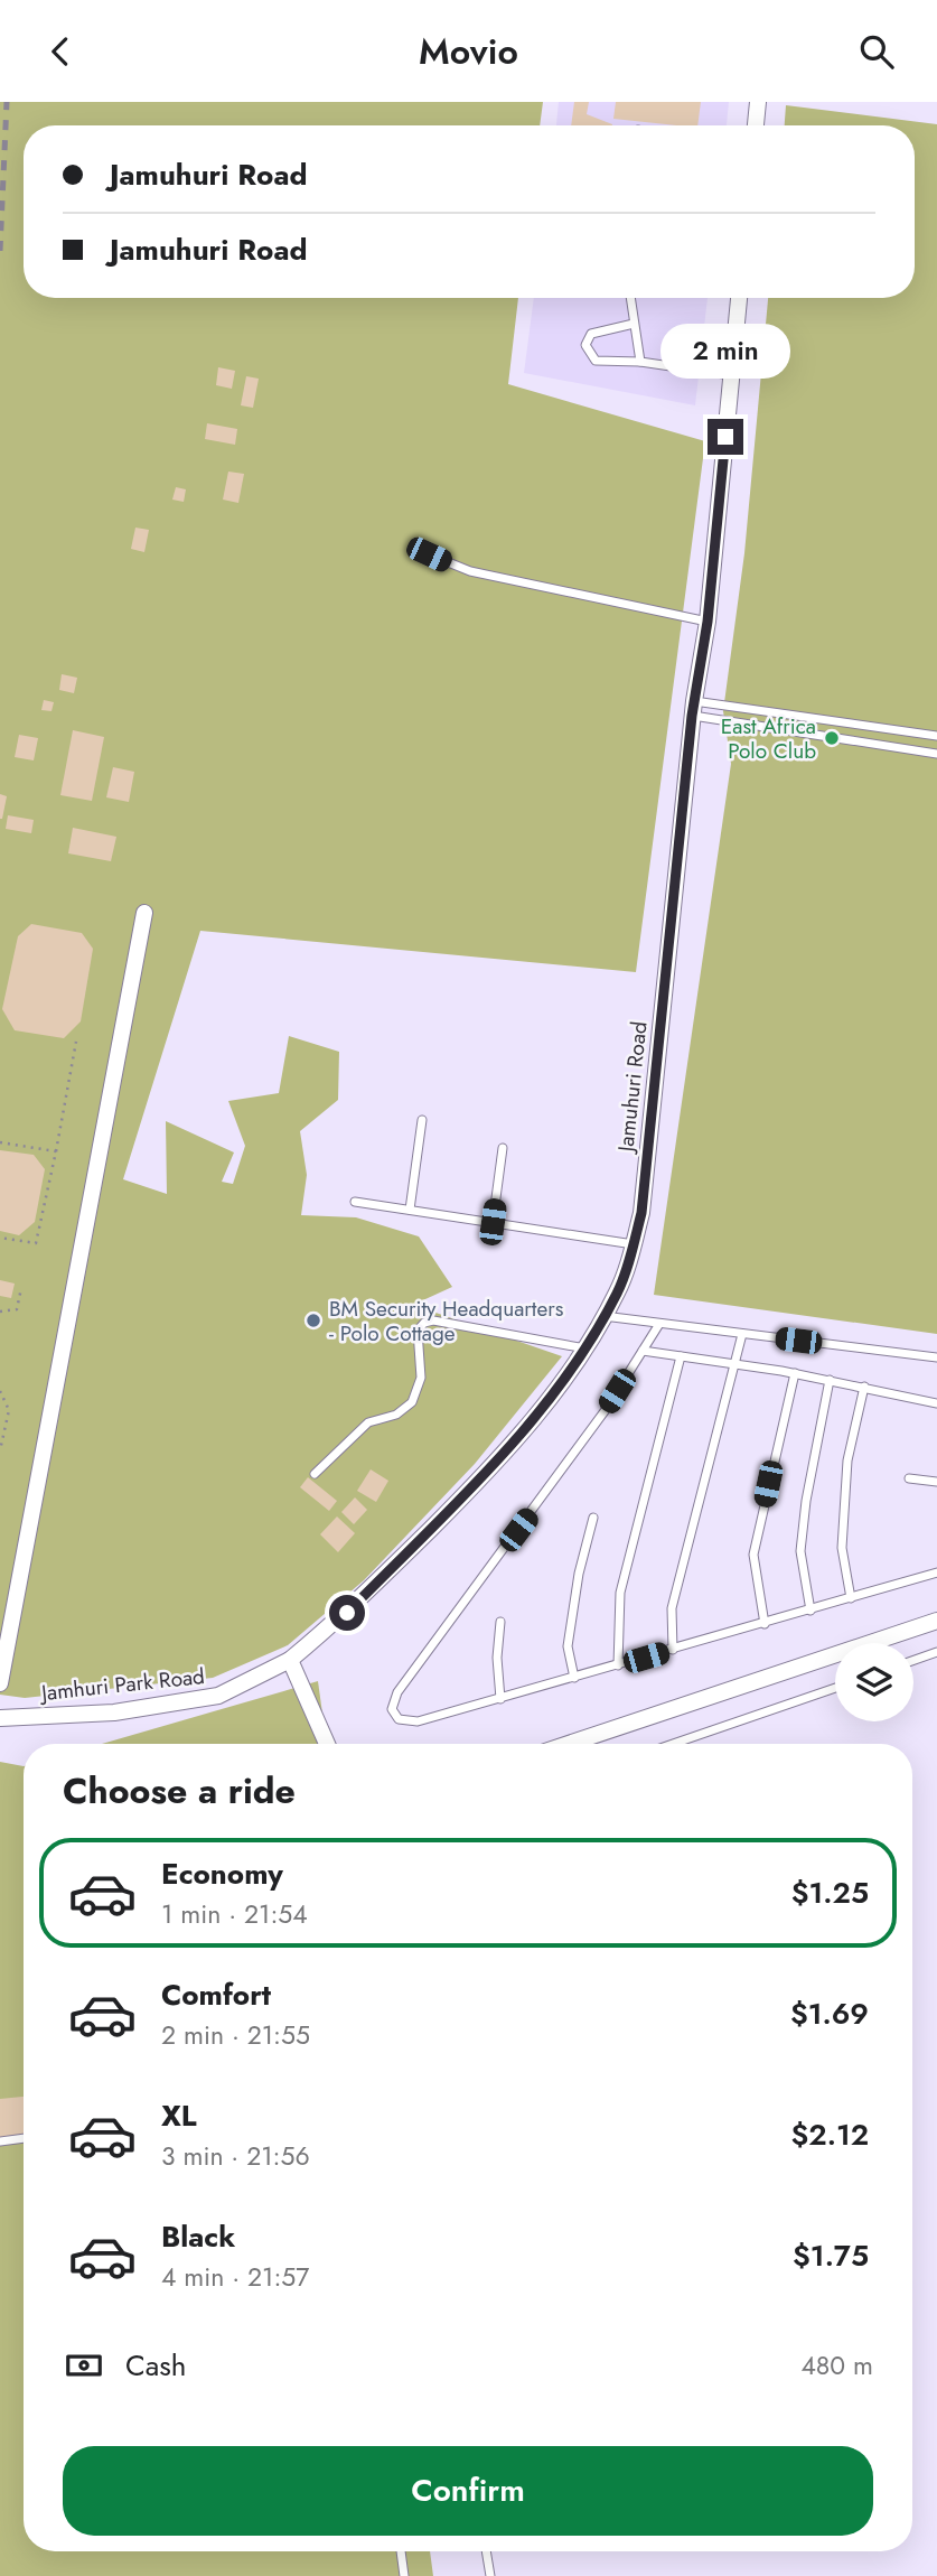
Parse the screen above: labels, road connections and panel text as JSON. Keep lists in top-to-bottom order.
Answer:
{
  "streets": {
    "street": ["Jamuhuri Road", "Jamhuri Park Road"]
  },
  "crossings": [
    ["Jamuhuri Road", "Jamhuri Park Road"]
  ],
  "places": ["East Africa Polo Club", "BM Security Headquarters - Polo Cottage"],
  "page": {
    "header": "Movio",
    "banner": ["Jamuhuri Road", "Jamuhuri Road"],
    "bubble": "2 min",
    "heading": "Choose a ride",
    "list": [
      {
        "name": "Economy",
        "note": "1 min · 21:54",
        "value": "$1.25"
      },
      {
        "name": "Comfort",
        "note": "2 min · 21:55",
        "value": "$1.69"
      },
      {
        "name": "XL",
        "note": "3 min · 21:56",
        "value": "$2.12"
      },
      {
        "name": "Black",
        "note": "4 min · 21:57",
        "value": "$1.75"
      }
    ],
    "pay": ["Cash", "480 m"],
    "buttons": "Confirm"
  }
}
